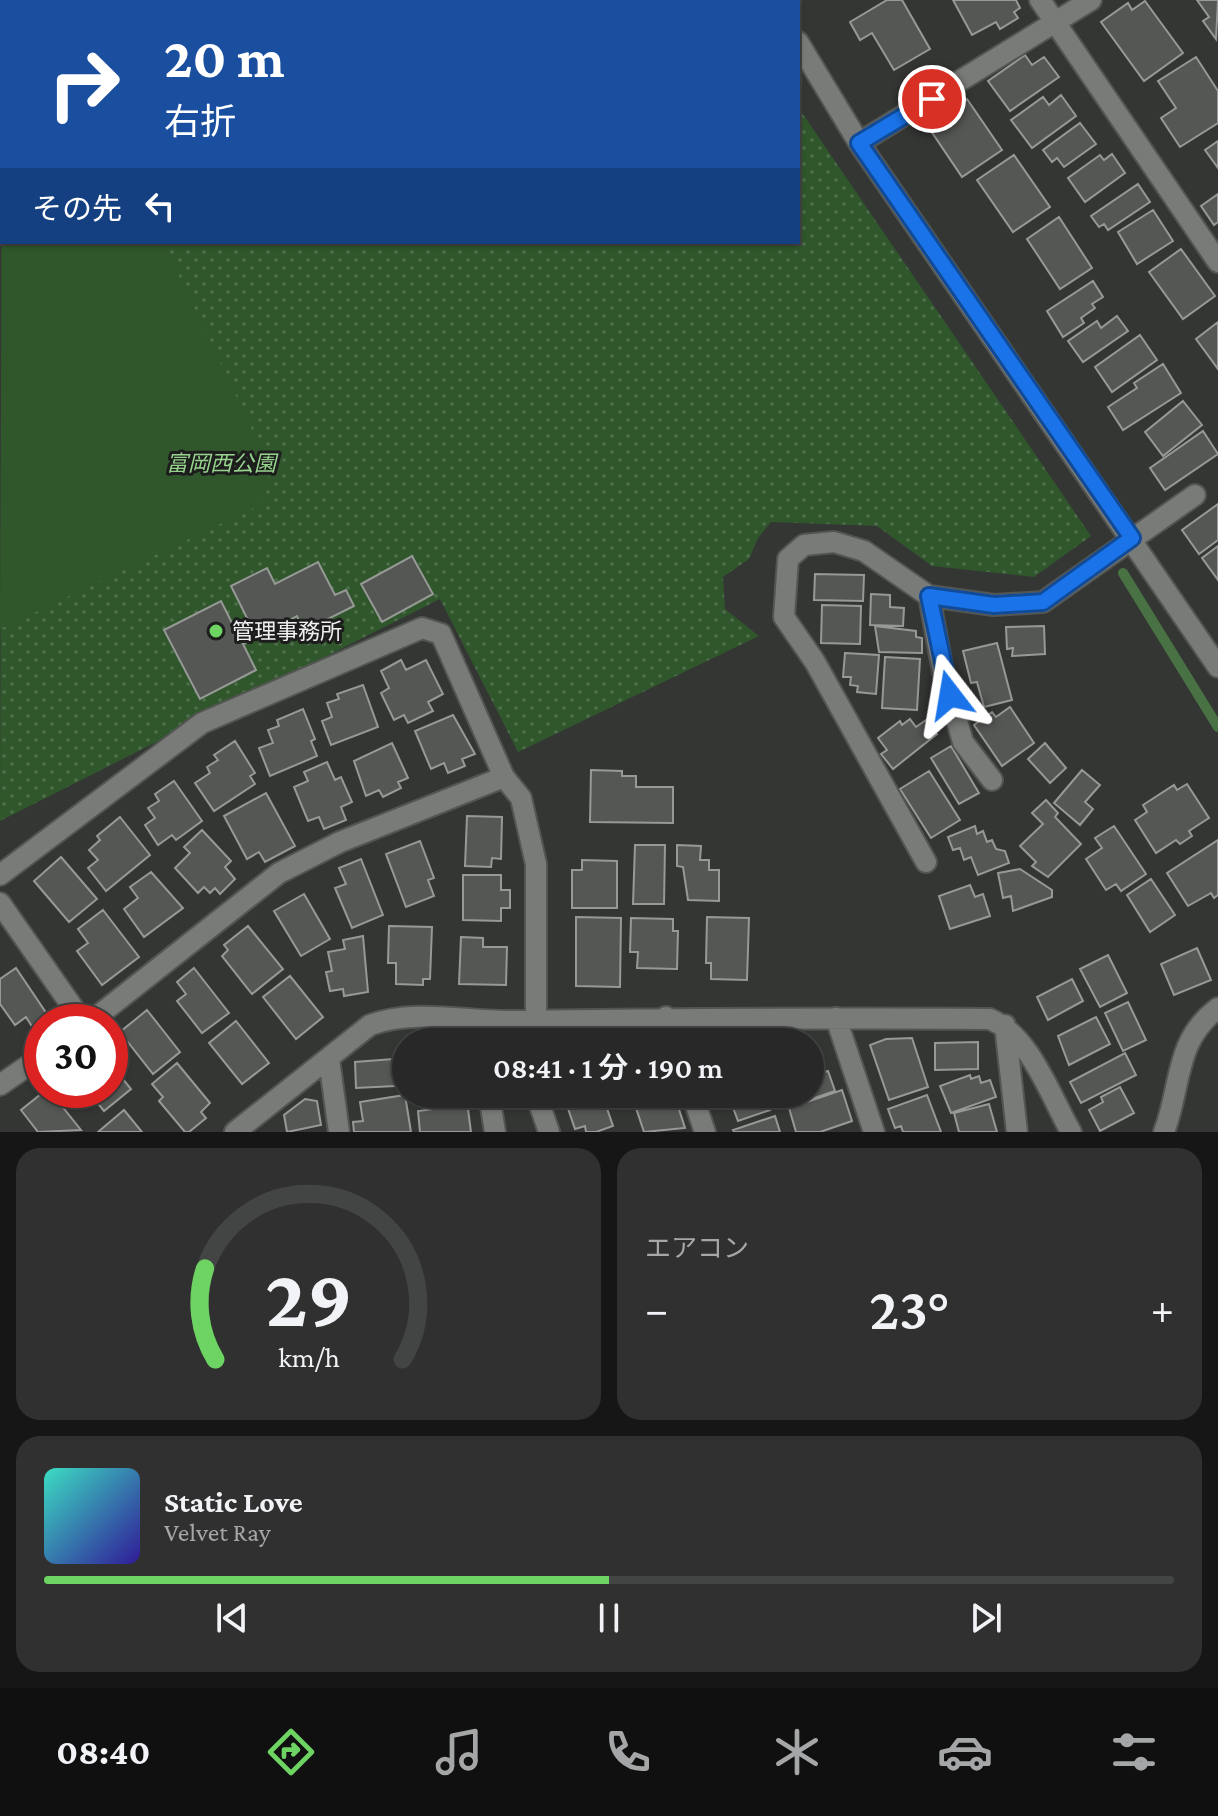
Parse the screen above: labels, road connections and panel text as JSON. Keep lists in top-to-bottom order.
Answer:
{
  "parks": ["富岡西公園"],
  "places": ["管理事務所"],
  "page": {
    "turn": ["20 m", "右折"],
    "then": "その先",
    "limit": "30",
    "trip": "08:41 · 1 分 · 190 m",
    "tile": "エアコン",
    "heat": ["−", "23°", "+"],
    "song": ["Static Love", "Velvet Ray"],
    "tabs": "08:40",
    "gauge": ["29", "km/h"]
  }
}
